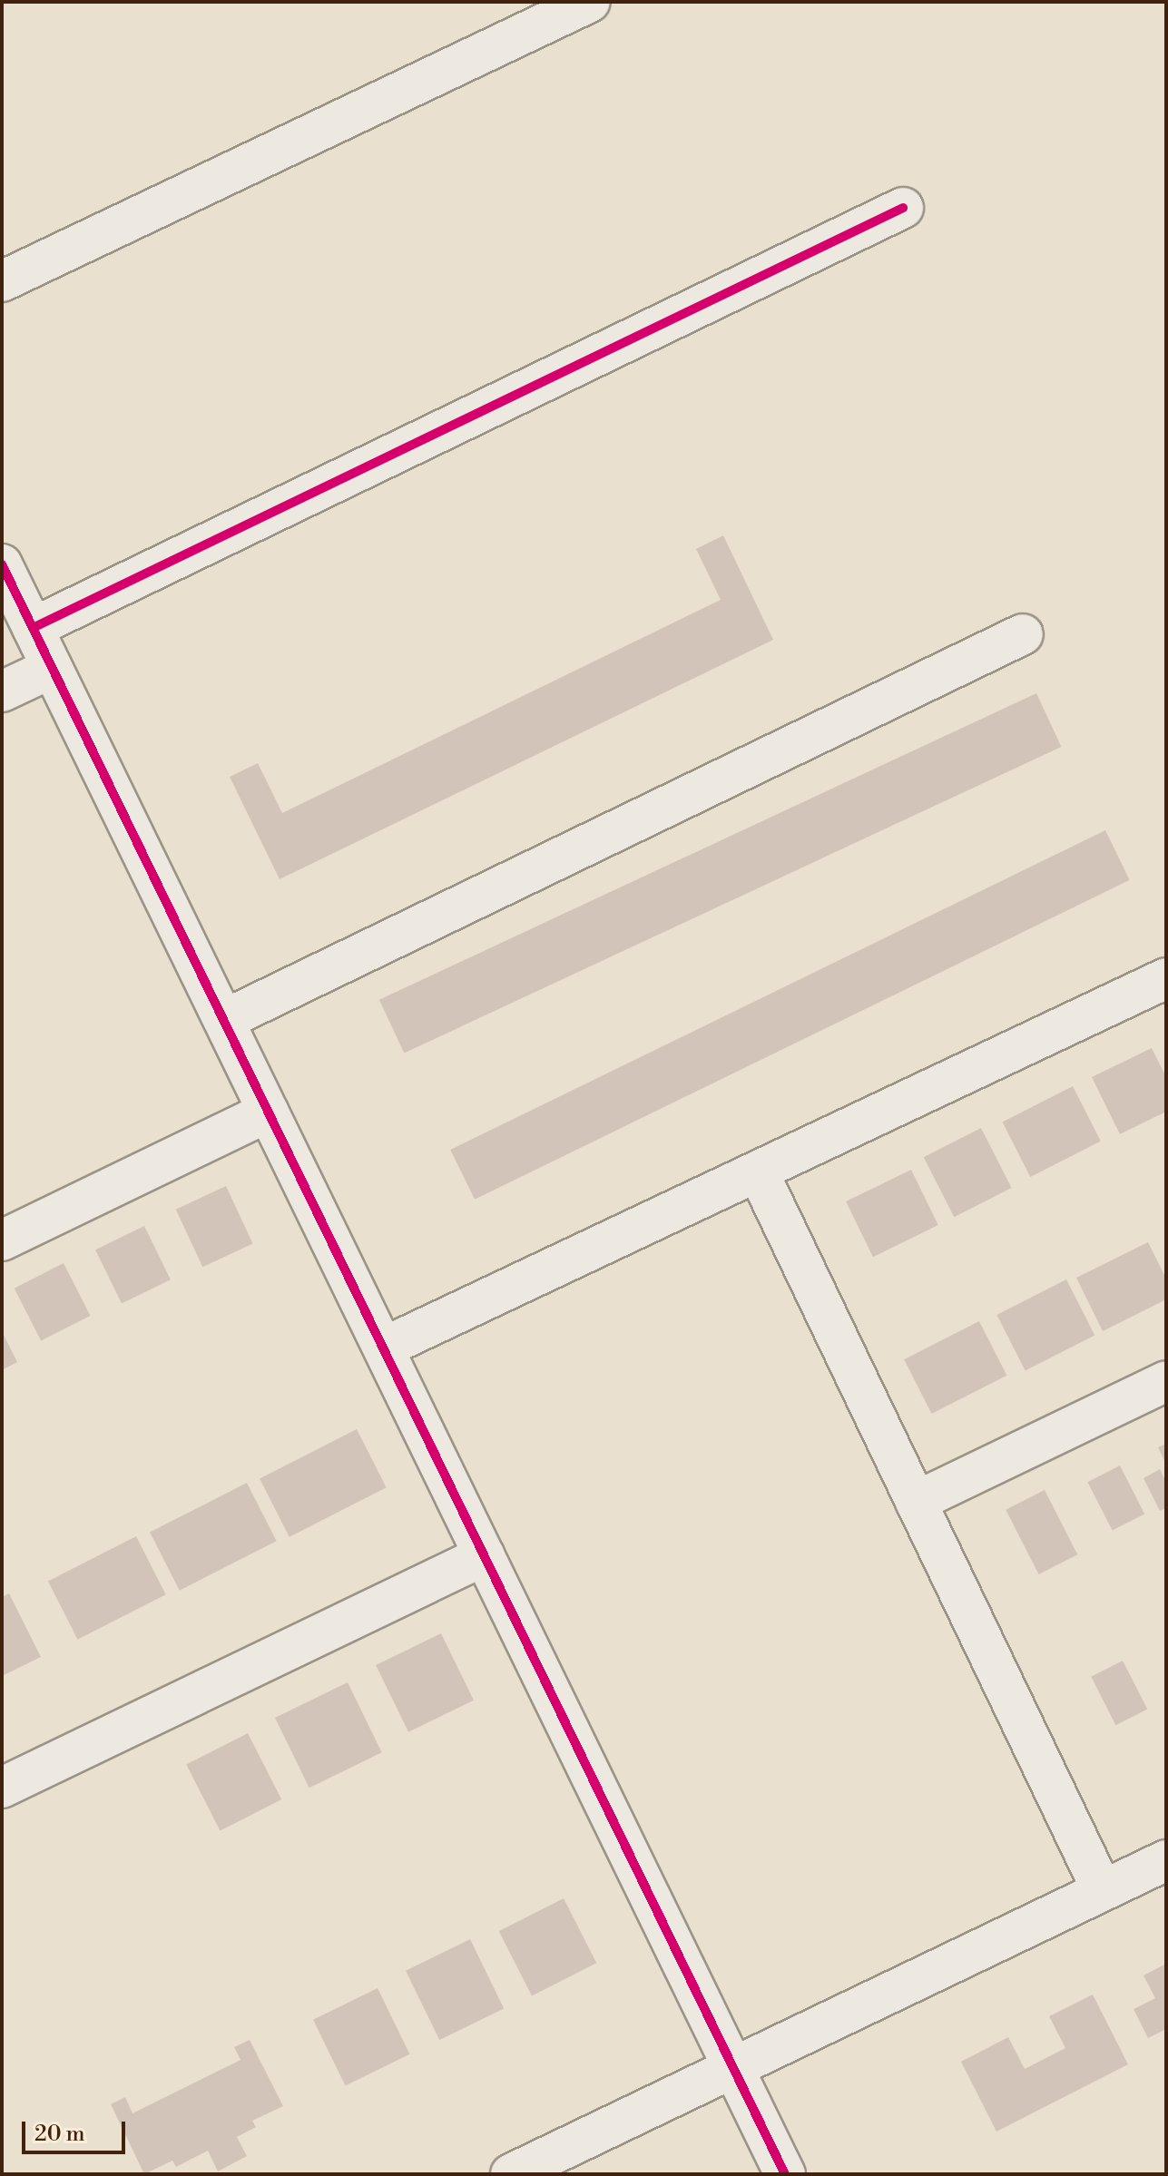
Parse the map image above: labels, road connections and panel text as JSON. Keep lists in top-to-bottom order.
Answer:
{
  "scale_bar": "20 m"
}
